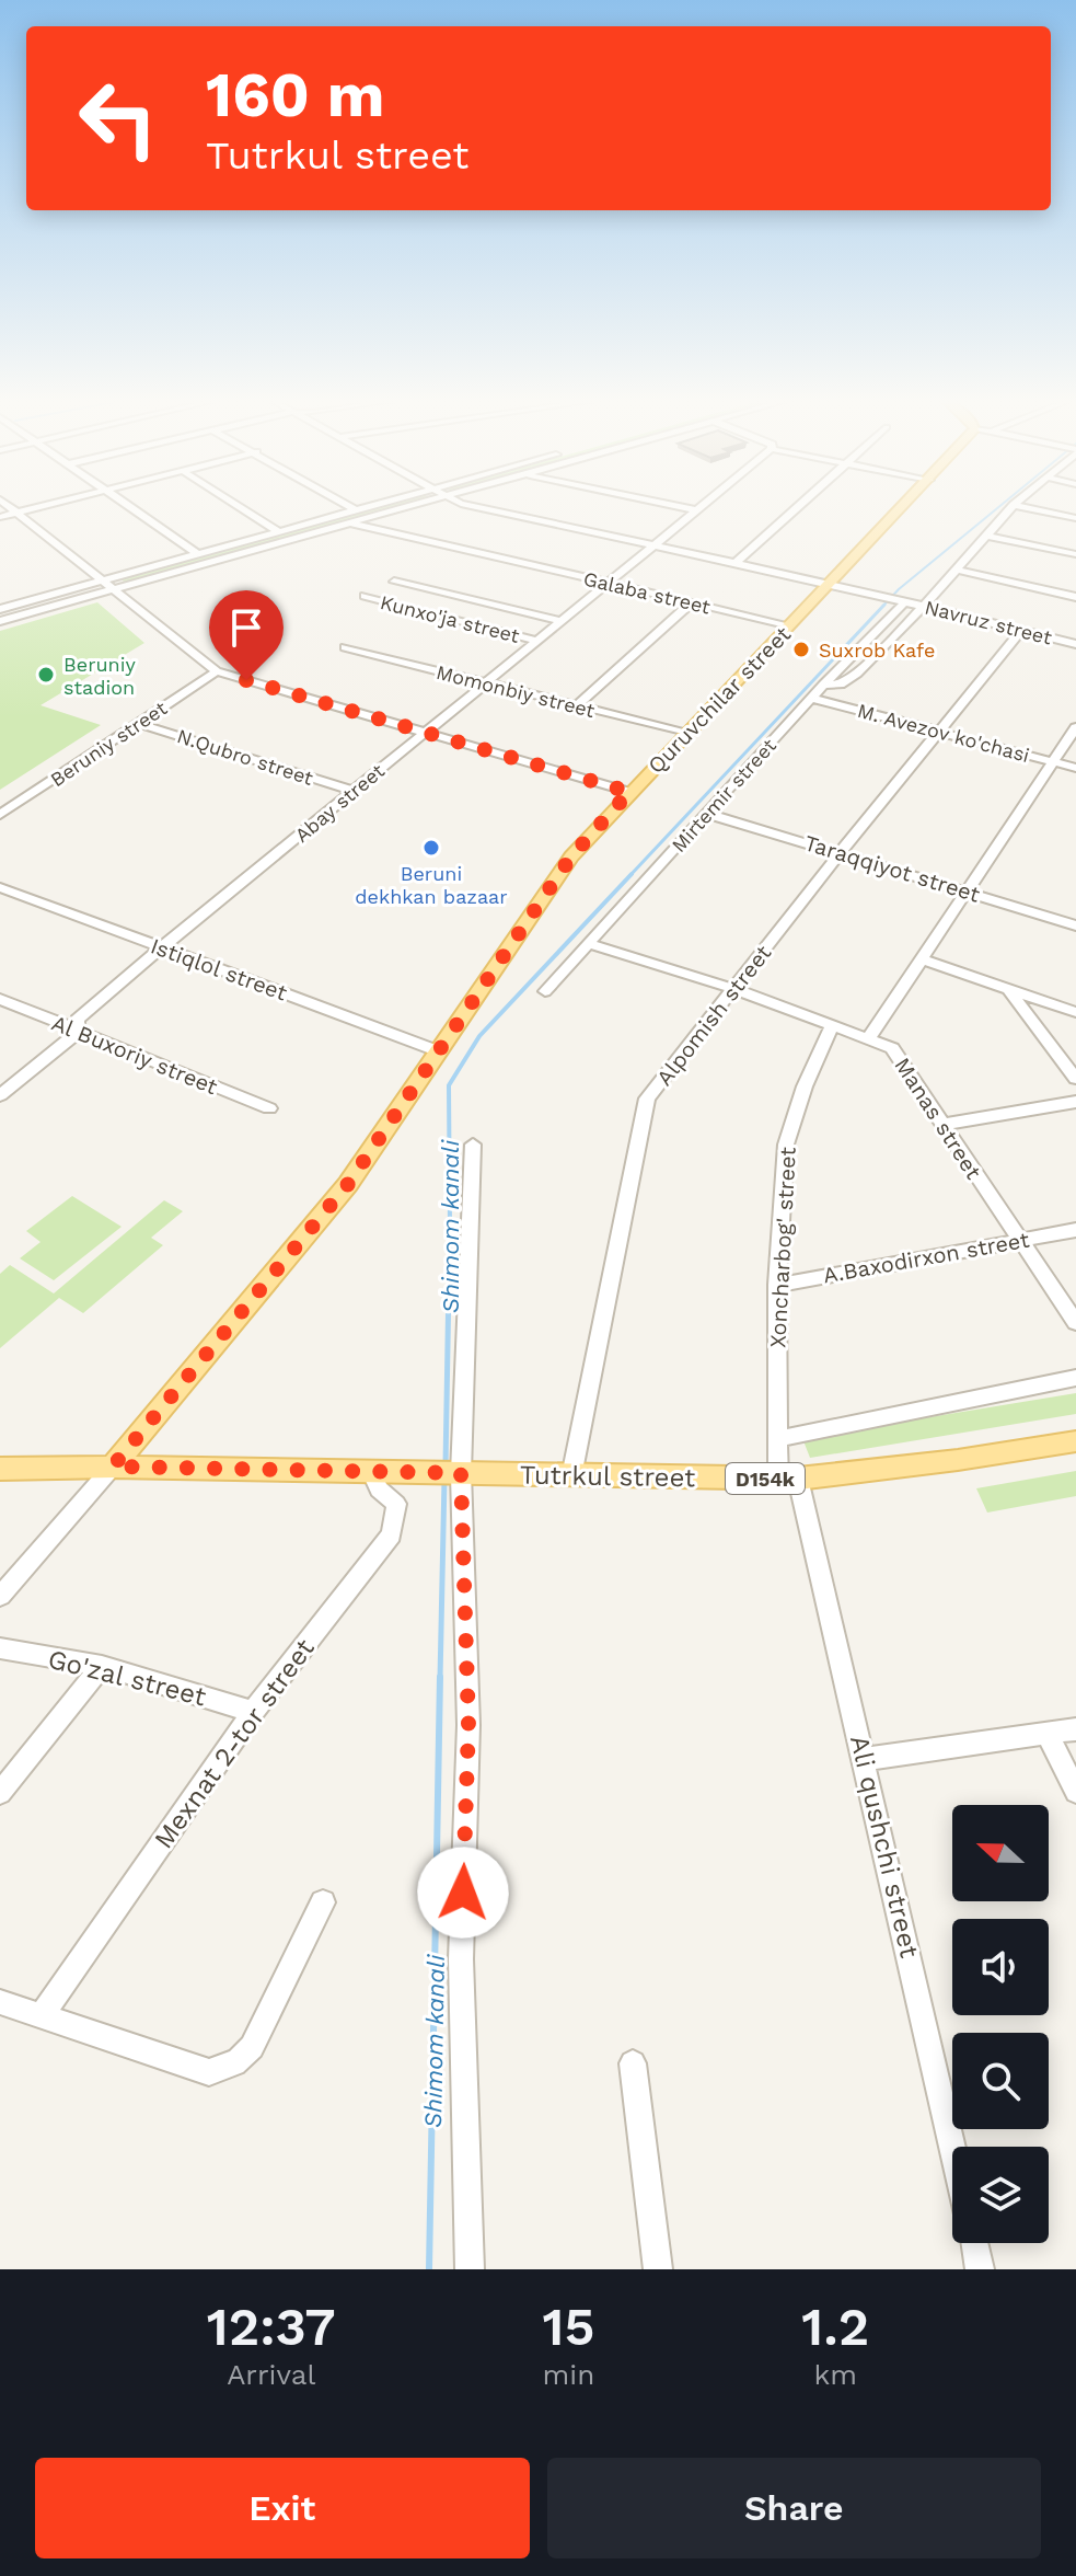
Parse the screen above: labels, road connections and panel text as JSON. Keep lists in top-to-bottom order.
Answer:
{
  "streets": {
    "main road": ["Quruvchilar street", "Tutrkul street", "D154k"],
    "street": [
      "Galaba street",
      "Kunxo'ja street",
      "Navruz street",
      "Momonbiy street",
      "M. Avezov ko'chasi",
      "Beruniy street",
      "N.Qubro street",
      "Mirtemir street",
      "Abay street",
      "Taraqqiyot street",
      "Istiqlol street",
      "Alpomish street",
      "Al Buxoriy street",
      "Manas street",
      "Xoncharbog' street",
      "A.Baxodirxon street",
      "Go'zal street",
      "Mexnat 2-tor street",
      "Ali qushchi street"
    ]
  },
  "crossings": [
    ["Galaba street", "Quruvchilar street"],
    ["Galaba street", "Abay street"],
    ["Kunxo'ja street", "Abay street"],
    ["Navruz street", "Quruvchilar street"],
    ["Navruz street", "Mirtemir street"],
    ["Navruz street", "Alpomish street"],
    ["Momonbiy street", "Quruvchilar street"],
    ["Momonbiy street", "Abay street"],
    ["Quruvchilar street", "Istiqlol street"],
    ["Quruvchilar street", "D154k"],
    ["M. Avezov ko'chasi", "Mirtemir street"],
    ["M. Avezov ko'chasi", "Alpomish street"],
    ["Beruniy street", "N.Qubro street"],
    ["N.Qubro street", "Abay street"],
    ["Mirtemir street", "Taraqqiyot street"],
    ["Mirtemir street", "Manas street"],
    ["Abay street", "Istiqlol street"],
    ["Abay street", "Al Buxoriy street"],
    ["Taraqqiyot street", "Alpomish street"],
    ["Alpomish street", "Manas street"],
    ["Alpomish street", "Tutrkul street"],
    ["Manas street", "Xoncharbog' street"],
    ["Manas street", "A.Baxodirxon street"],
    ["Xoncharbog' street", "A.Baxodirxon street"],
    ["Xoncharbog' street", "Tutrkul street"],
    ["Xoncharbog' street", "Ali qushchi street"],
    ["Tutrkul street", "D154k"],
    ["Tutrkul street", "Ali qushchi street"],
    ["D154k", "Mexnat 2-tor street"],
    ["Go'zal street", "Mexnat 2-tor street"]
  ],
  "water": ["Shimom kanali"],
  "places": ["Suxrob Kafe", "Beruniy stadion", "Beruni dekhkan bazaar"],
  "north": "left",
  "page": {
    "turn": ["160 m", "Tutrkul street"],
    "eta": [
      "12:37",
      "Arrival",
      "15",
      "min",
      "1.2",
      "km"
    ],
    "buttons": ["Exit", "Share"]
  }
}
